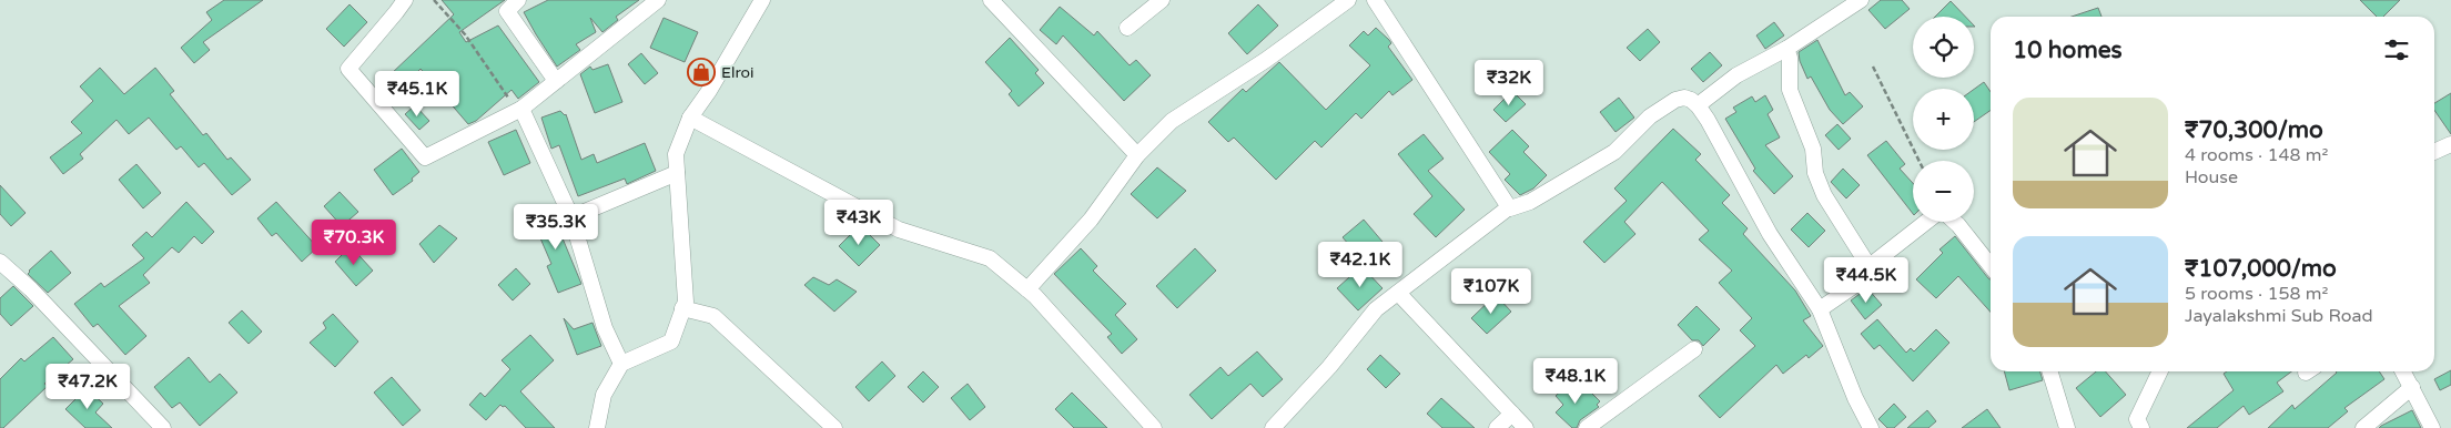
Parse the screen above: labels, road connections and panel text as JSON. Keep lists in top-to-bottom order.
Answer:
{
  "places": {
    "shop": ["Elroi"]
  },
  "page": {
    "map_buttons": ["+", "−"],
    "heading": "10 homes",
    "price": [
      "₹32K",
      "₹45.1K",
      "₹43K",
      "₹35.3K",
      "₹70.3K",
      "₹42.1K",
      "₹44.5K",
      "₹107K",
      "₹48.1K",
      "₹47.2K"
    ],
    "list": [
      {
        "name": "₹70,300/mo",
        "note": "4 rooms · 148 m² · House"
      },
      {
        "name": "₹107,000/mo",
        "note": "5 rooms · 158 m² · Jayalakshmi Sub Road"
      }
    ]
  }
}
